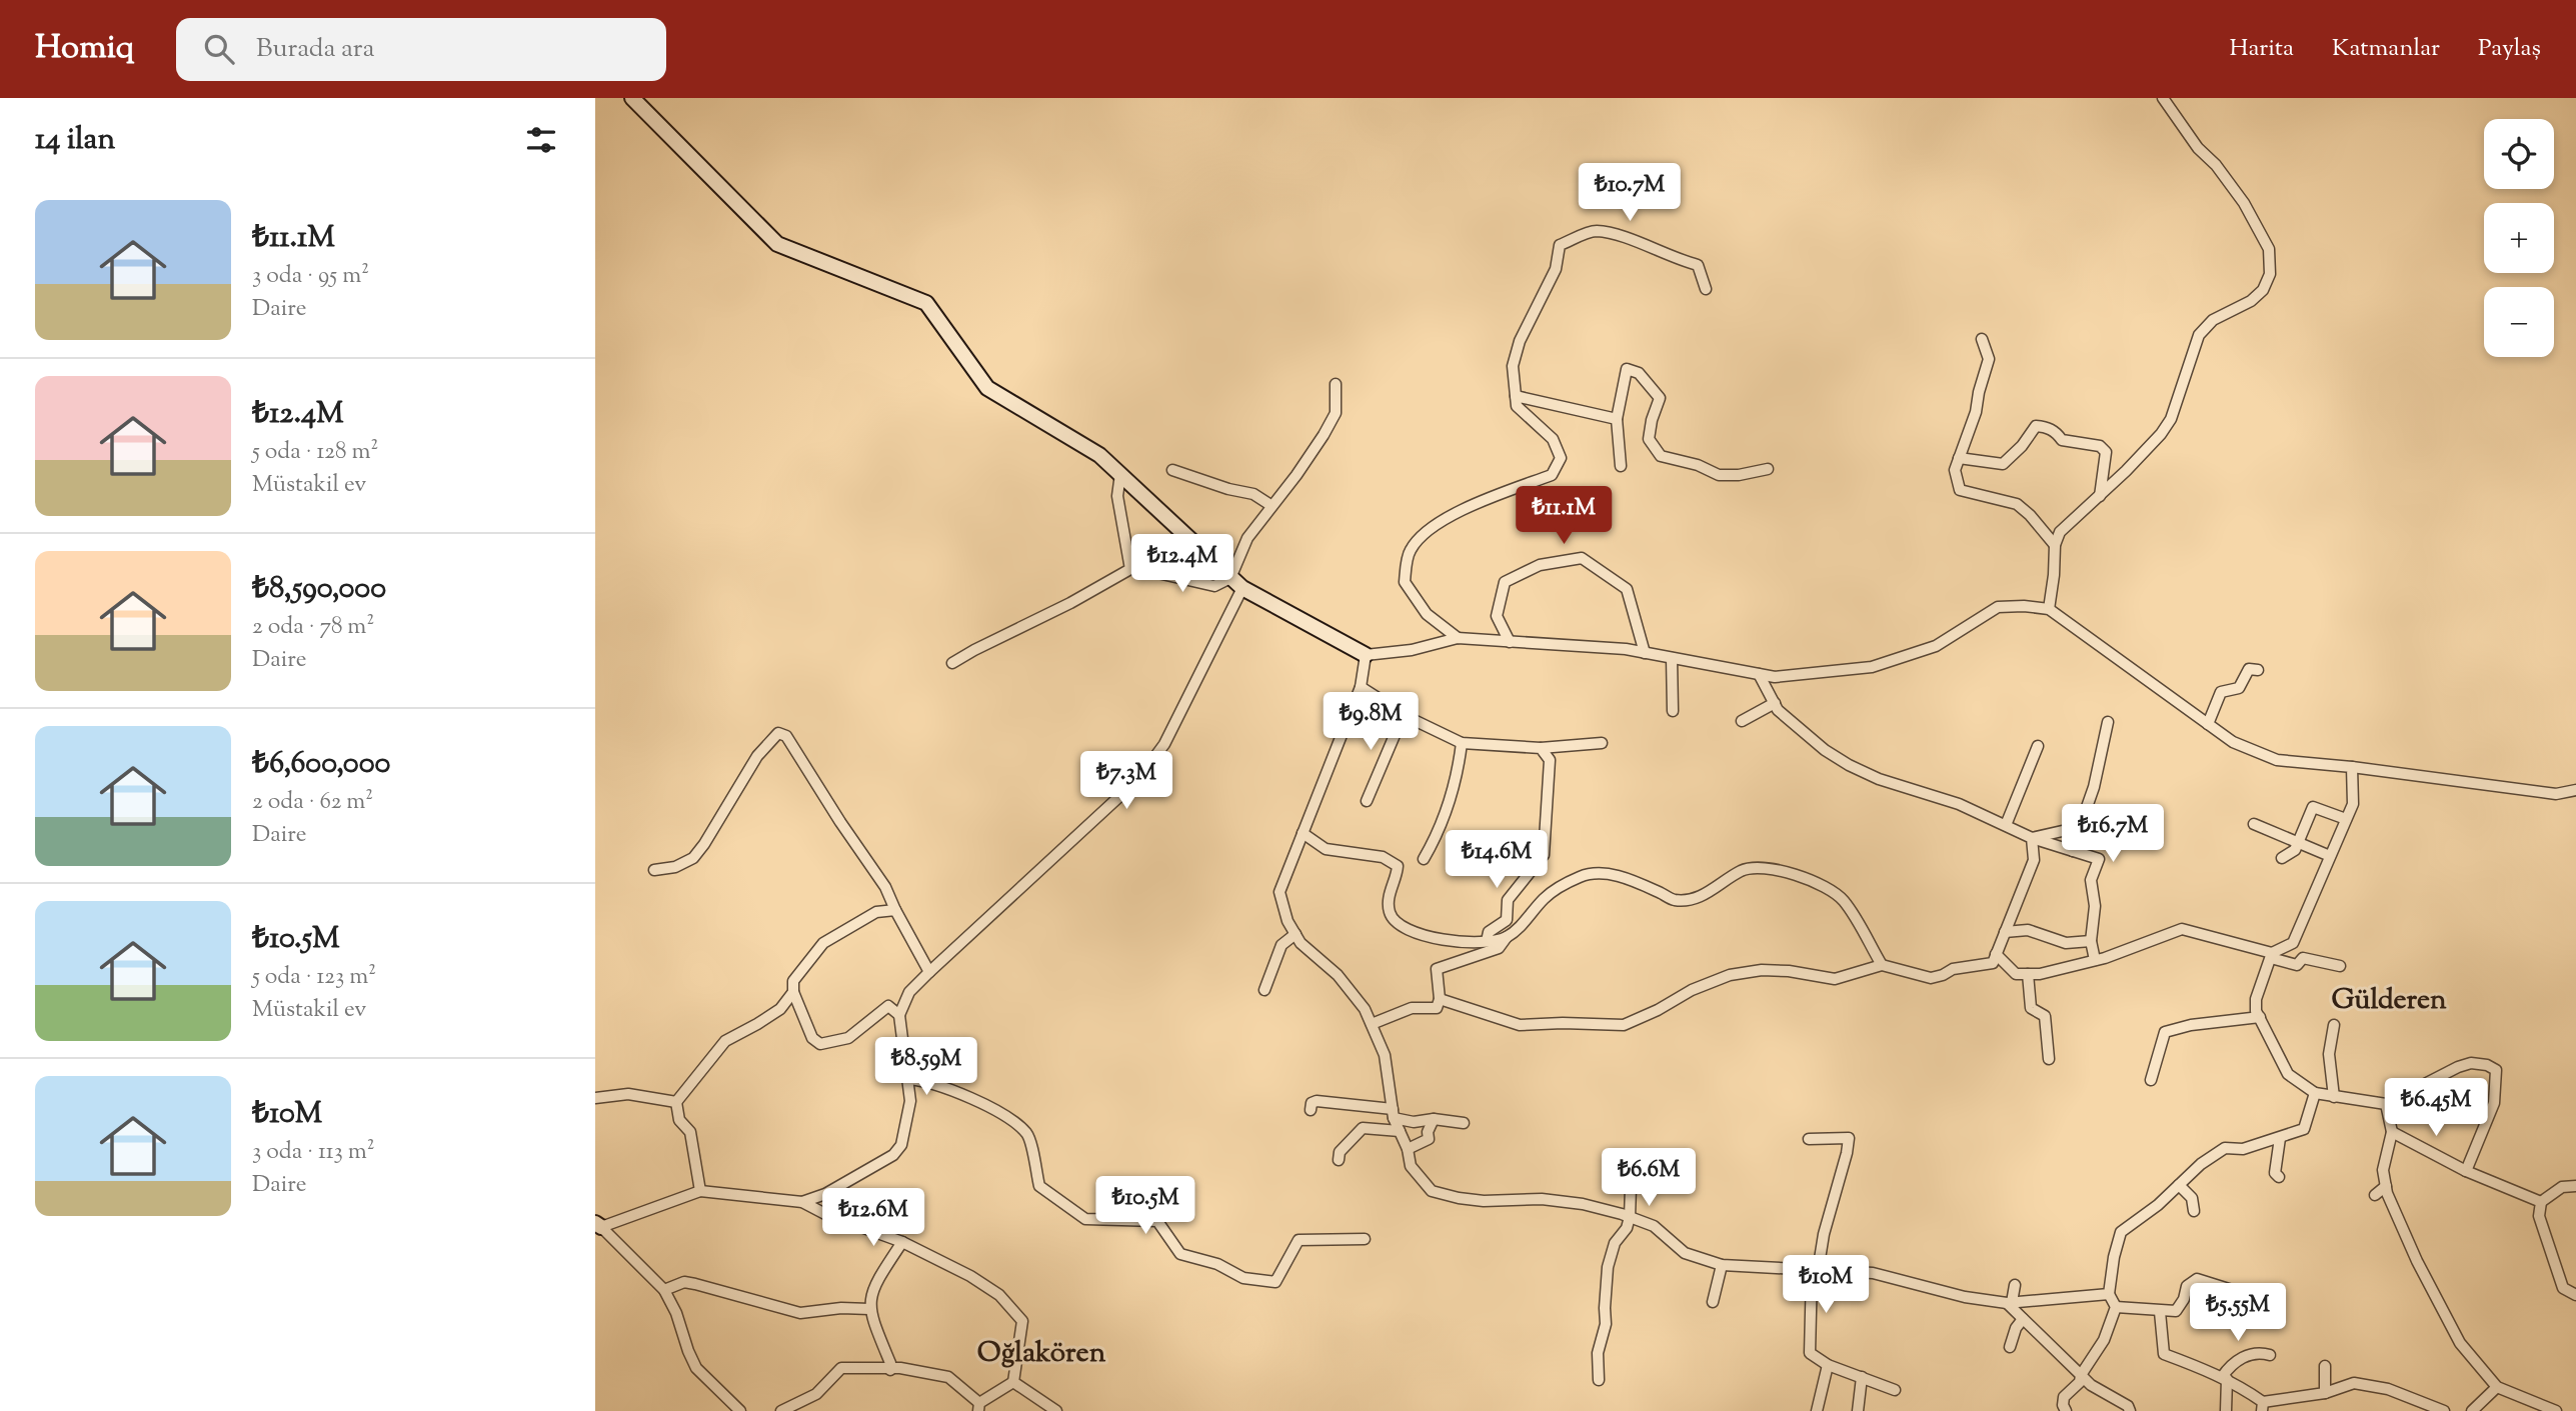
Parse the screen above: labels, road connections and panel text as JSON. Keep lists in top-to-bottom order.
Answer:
{
  "districts": ["Gülderen", "Oğlakören"],
  "page": {
    "header": "Homiq",
    "search": "Burada ara",
    "nav": ["Harita", "Katmanlar", "Paylaş"],
    "heading": "14 ilan",
    "map_buttons": ["+", "−"],
    "price": [
      "₺10.7M",
      "₺11.1M",
      "₺12.4M",
      "₺9.8M",
      "₺7.3M",
      "₺16.7M",
      "₺14.6M",
      "₺8.59M",
      "₺6.45M",
      "₺6.6M",
      "₺10.5M",
      "₺12.6M",
      "₺10M",
      "₺5.55M"
    ],
    "list": [
      {
        "name": "₺11.1M",
        "note": "3 oda · 95 m² · Daire"
      },
      {
        "name": "₺12.4M",
        "note": "5 oda · 128 m² · Müstakil ev"
      },
      {
        "name": "₺8,590,000",
        "note": "2 oda · 78 m² · Daire"
      },
      {
        "name": "₺6,600,000",
        "note": "2 oda · 62 m² · Daire"
      },
      {
        "name": "₺10.5M",
        "note": "5 oda · 123 m² · Müstakil ev"
      },
      {
        "name": "₺10M",
        "note": "3 oda · 113 m² · Daire"
      }
    ]
  }
}
